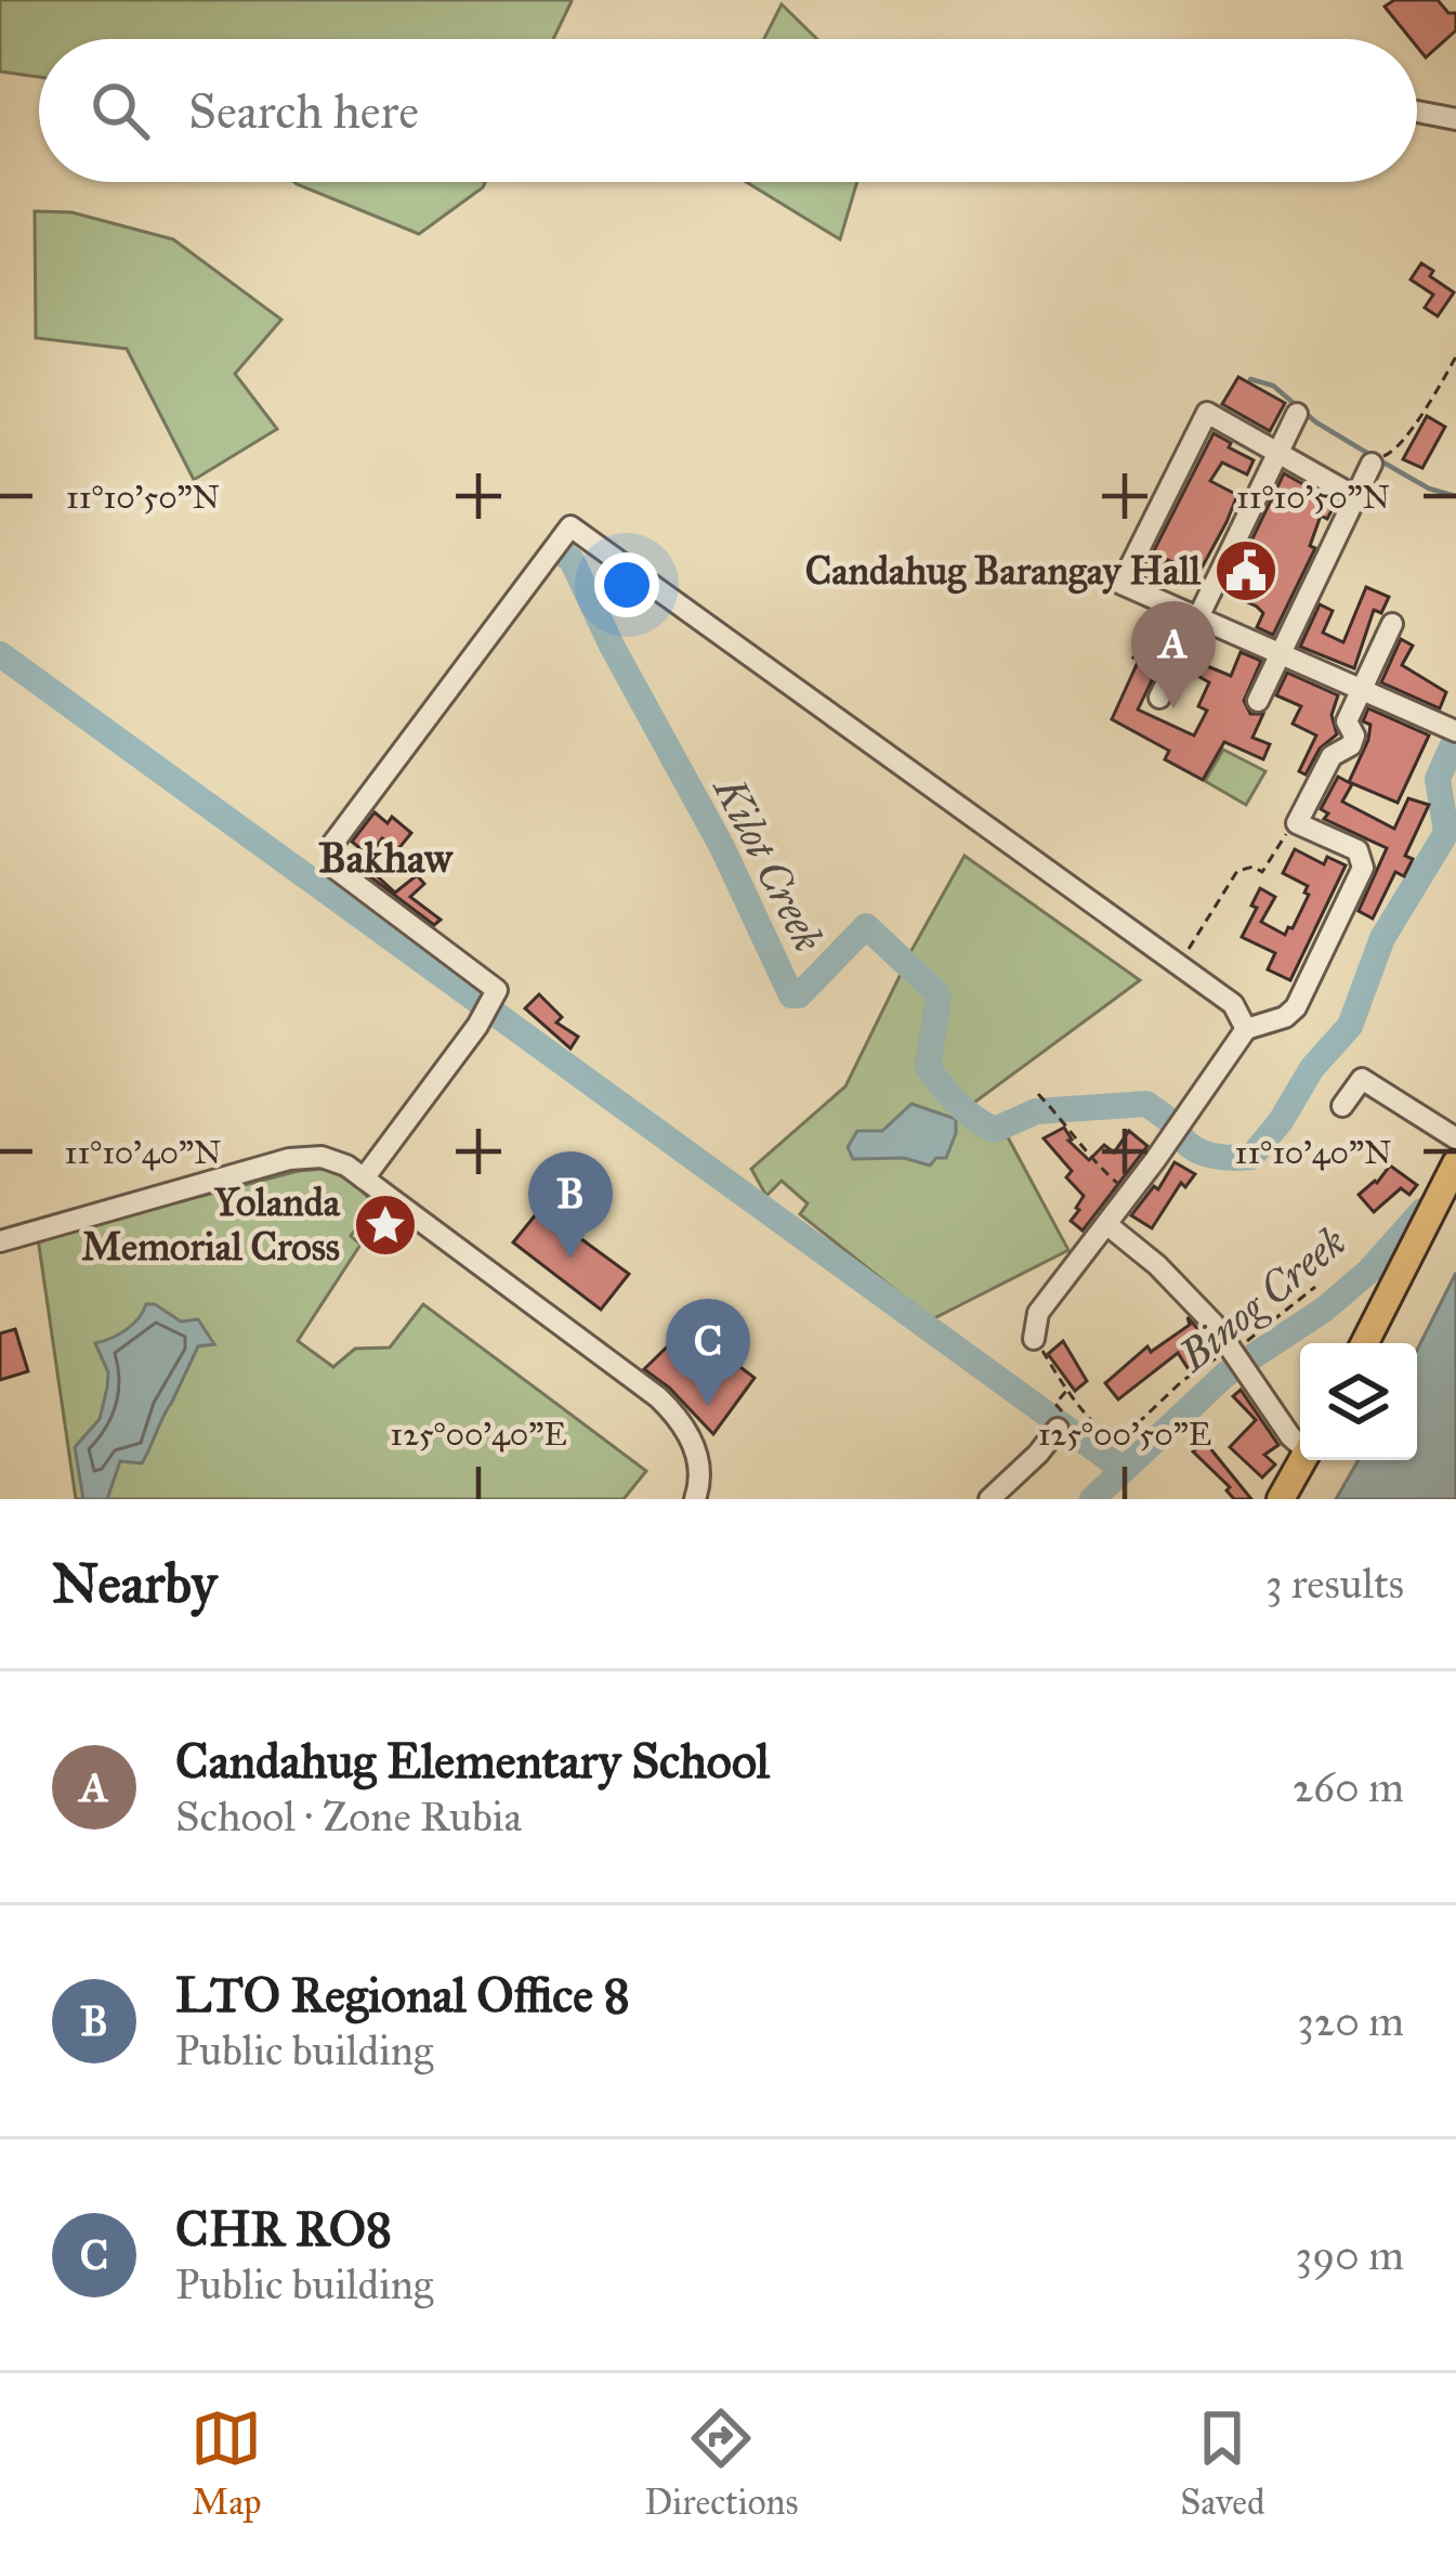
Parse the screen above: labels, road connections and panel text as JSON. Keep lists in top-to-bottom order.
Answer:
{
  "districts": ["Bakhaw"],
  "water": ["Kilot Creek", "Binog Creek"],
  "places": {
    "public building": ["Candahug Barangay Hall"],
    "place": ["Yolanda Memorial Cross"]
  },
  "page": {
    "search": "Search here",
    "pins": ["A", "B", "C"],
    "heading": ["Nearby", "3 results"],
    "list": [
      {
        "mark": "A",
        "name": "Candahug Elementary School",
        "note": "School · Zone Rubia",
        "value": "260 m"
      },
      {
        "mark": "B",
        "name": "LTO Regional Office 8",
        "note": "Public building",
        "value": "320 m"
      },
      {
        "mark": "C",
        "name": "CHR RO8",
        "note": "Public building",
        "value": "390 m"
      }
    ],
    "nav": ["Map", "Directions", "Saved"]
  },
  "coordinates": [
    "11°10'50\"N",
    "11°10'40\"N",
    "125°00'40\"E",
    "125°00'50\"E"
  ]
}
